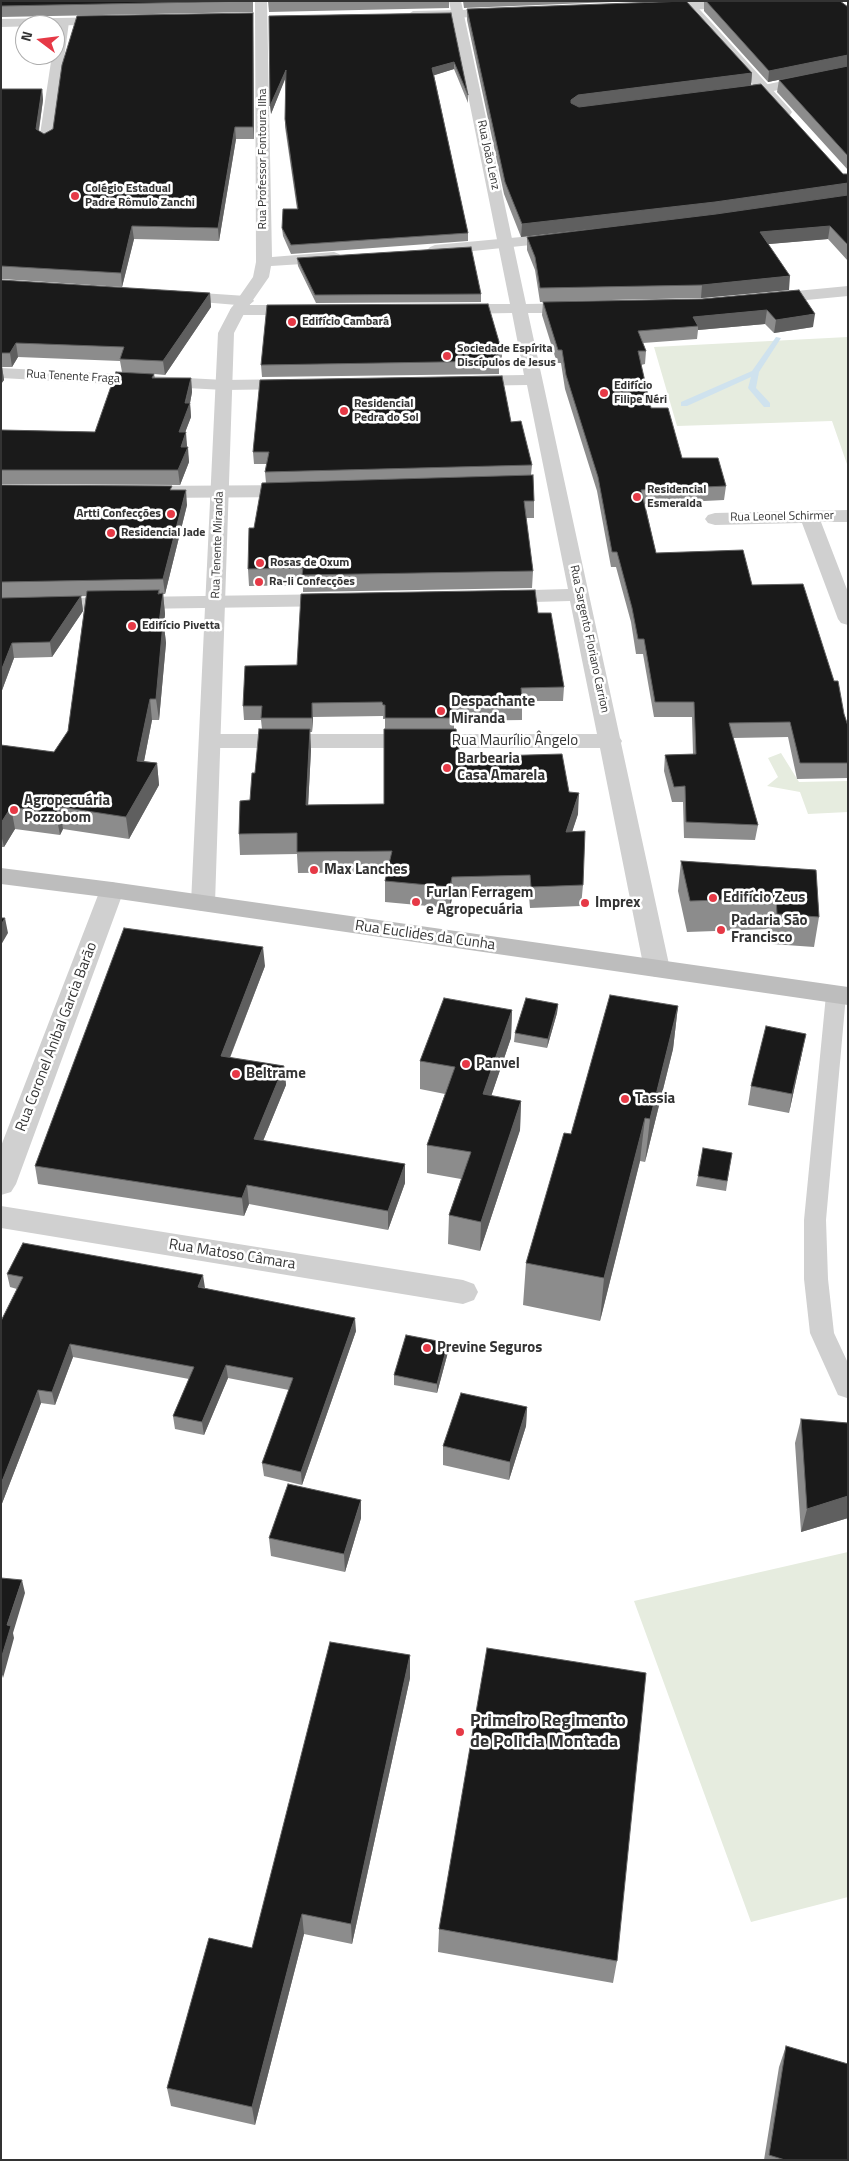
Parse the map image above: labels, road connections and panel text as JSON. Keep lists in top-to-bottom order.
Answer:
{
  "streets": {
    "main road": ["Rua Euclides da Cunha"],
    "street": [
      "Rua João Lenz",
      "Rua Professor Fontoura Ilha",
      "Rua Tenente Fraga",
      "Rua Leonel Schirmer",
      "Rua Tenente Miranda",
      "Rua Sargento Floriano Carrion",
      "Rua Maurílio Ângelo",
      "Rua Coronel Anibal Garcia Barão",
      "Rua Matoso Câmara"
    ]
  },
  "crossings": [
    ["Rua João Lenz", "Rua Sargento Floriano Carrion"],
    ["Rua Professor Fontoura Ilha", "Rua Tenente Miranda"],
    ["Rua Tenente Fraga", "Rua Tenente Miranda"],
    ["Rua Tenente Miranda", "Rua Maurílio Ângelo"],
    ["Rua Tenente Miranda", "Rua Euclides da Cunha"],
    ["Rua Sargento Floriano Carrion", "Rua Maurílio Ângelo"],
    ["Rua Sargento Floriano Carrion", "Rua Euclides da Cunha"],
    ["Rua Euclides da Cunha", "Rua Coronel Anibal Garcia Barão"]
  ],
  "places": [
    "Colégio Estadual Padre Rômulo Zanchi",
    "Edifício Cambará",
    "Sociedade Espírita Discípulos de Jesus",
    "Edifício Filipe Néri",
    "Residencial Pedra do Sol",
    "Residencial Esmeralda",
    "Artti Confecções",
    "Residencial Jade",
    "Rosas de Oxum",
    "Ra-li Confecções",
    "Edifício Pivetta",
    "Despachante Miranda",
    "Barbearia Casa Amarela",
    "Agropecuária Pozzobom",
    "Max Lanches",
    "Edifício Zeus",
    "Furlan Ferragem e Agropecuária",
    "Imprex",
    "Padaria São Francisco",
    "Panvel",
    "Beltrame",
    "Tassia",
    "Previne Seguros",
    "Primeiro Regimento de Policia Montada"
  ],
  "north": "left"
}
